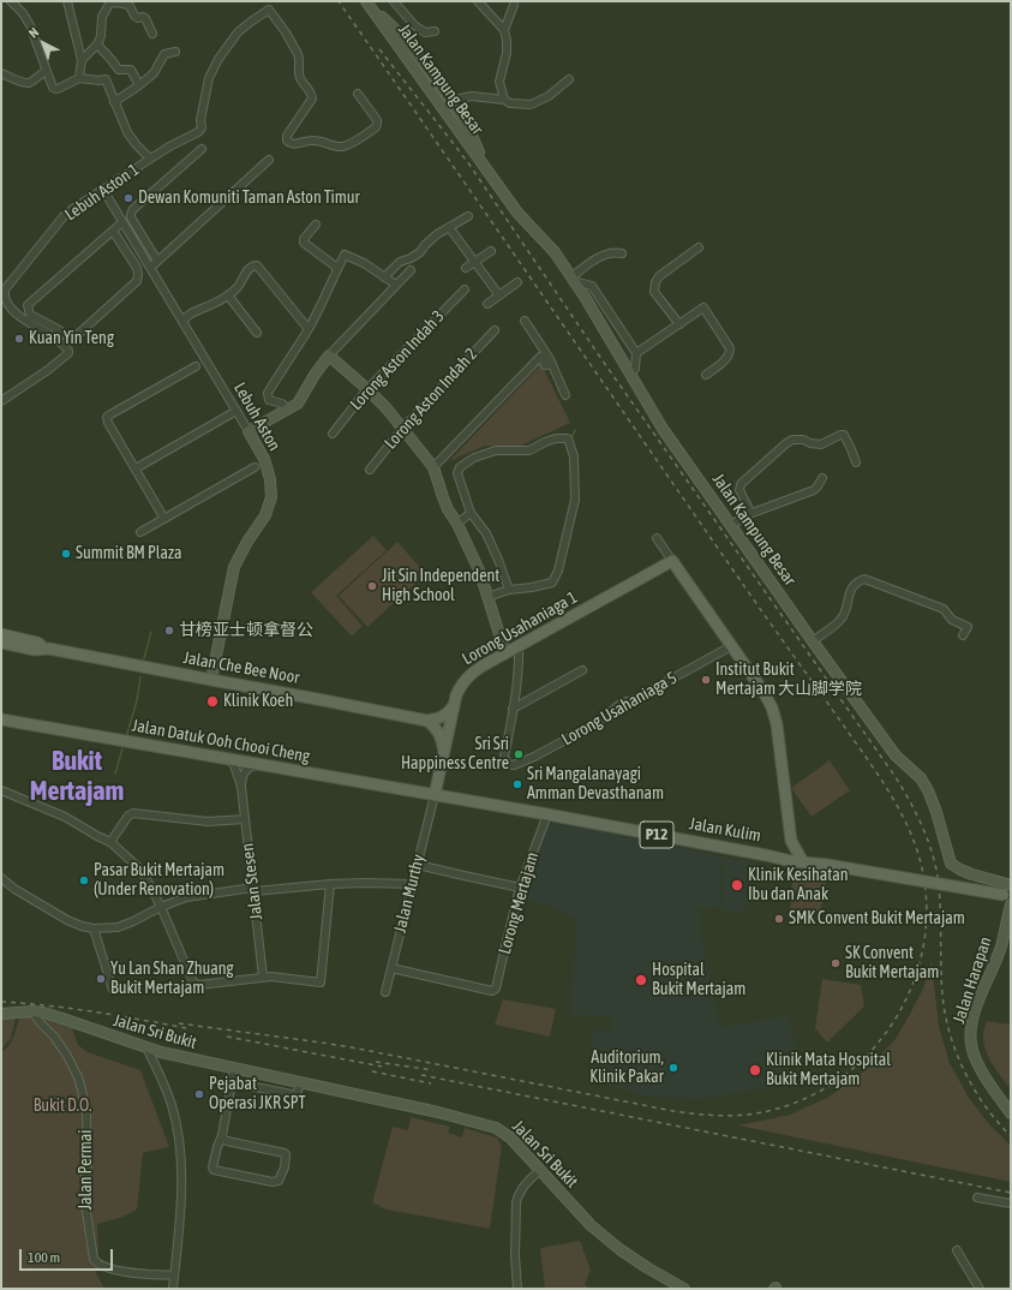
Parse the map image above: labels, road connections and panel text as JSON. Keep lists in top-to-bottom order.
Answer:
{
  "streets": {
    "main road": [
      "Lorong Usahaniaga 1",
      "Jalan Che Bee Noor",
      "Jalan Datuk Ooh Chooi Cheng",
      "Jalan Kulim",
      "P12"
    ],
    "street": [
      "Jalan Kampung Besar",
      "Lebuh Aston 1",
      "Lorong Aston Indah 3",
      "Lorong Aston Indah 2",
      "Lebuh Aston",
      "Lorong Usahaniaga 5",
      "Jalan Stesen",
      "Jalan Murthy",
      "Lorong Mertajam",
      "Jalan Harapan",
      "Jalan Sri Bukit",
      "Jalan Permai"
    ]
  },
  "crossings": [
    ["Lebuh Aston 1", "Lebuh Aston"],
    ["Lebuh Aston", "Jalan Che Bee Noor"],
    ["Lorong Usahaniaga 1", "Jalan Datuk Ooh Chooi Cheng"],
    ["Lorong Usahaniaga 1", "Jalan Kulim"],
    ["Lorong Usahaniaga 1", "Jalan Murthy"],
    ["Jalan Datuk Ooh Chooi Cheng", "Jalan Kulim"],
    ["Jalan Datuk Ooh Chooi Cheng", "Jalan Stesen"],
    ["Jalan Datuk Ooh Chooi Cheng", "Jalan Murthy"],
    ["Jalan Kulim", "Jalan Murthy"],
    ["Jalan Kulim", "Lorong Mertajam"],
    ["Jalan Murthy", "Lorong Mertajam"],
    ["Jalan Sri Bukit", "Jalan Permai"]
  ],
  "districts": ["Bukit Mertajam"],
  "parks": ["Bukit D.O."],
  "places": [
    "Dewan Komuniti Taman Aston Timur",
    "Kuan Yin Teng",
    "Summit BM Plaza",
    "Jit Sin Independent High School",
    "甘榜亚士顿拿督公",
    "Institut Bukit Mertajam 大山脚学院",
    "Klinik Koeh",
    "Sri Sri Happiness Centre",
    "Sri Mangalanayagi Amman Devasthanam",
    "Pasar Bukit Mertajam (Under Renovation)",
    "Klinik Kesihatan Ibu dan Anak",
    "SMK Convent Bukit Mertajam",
    "SK Convent Bukit Mertajam",
    "Yu Lan Shan Zhuang Bukit Mertajam",
    "Hospital Bukit Mertajam",
    "Auditorium, Klinik Pakar",
    "Klinik Mata Hospital Bukit Mertajam",
    "Pejabat Operasi JKR SPT"
  ],
  "scale_bar": "100 m",
  "north": "top left"
}
